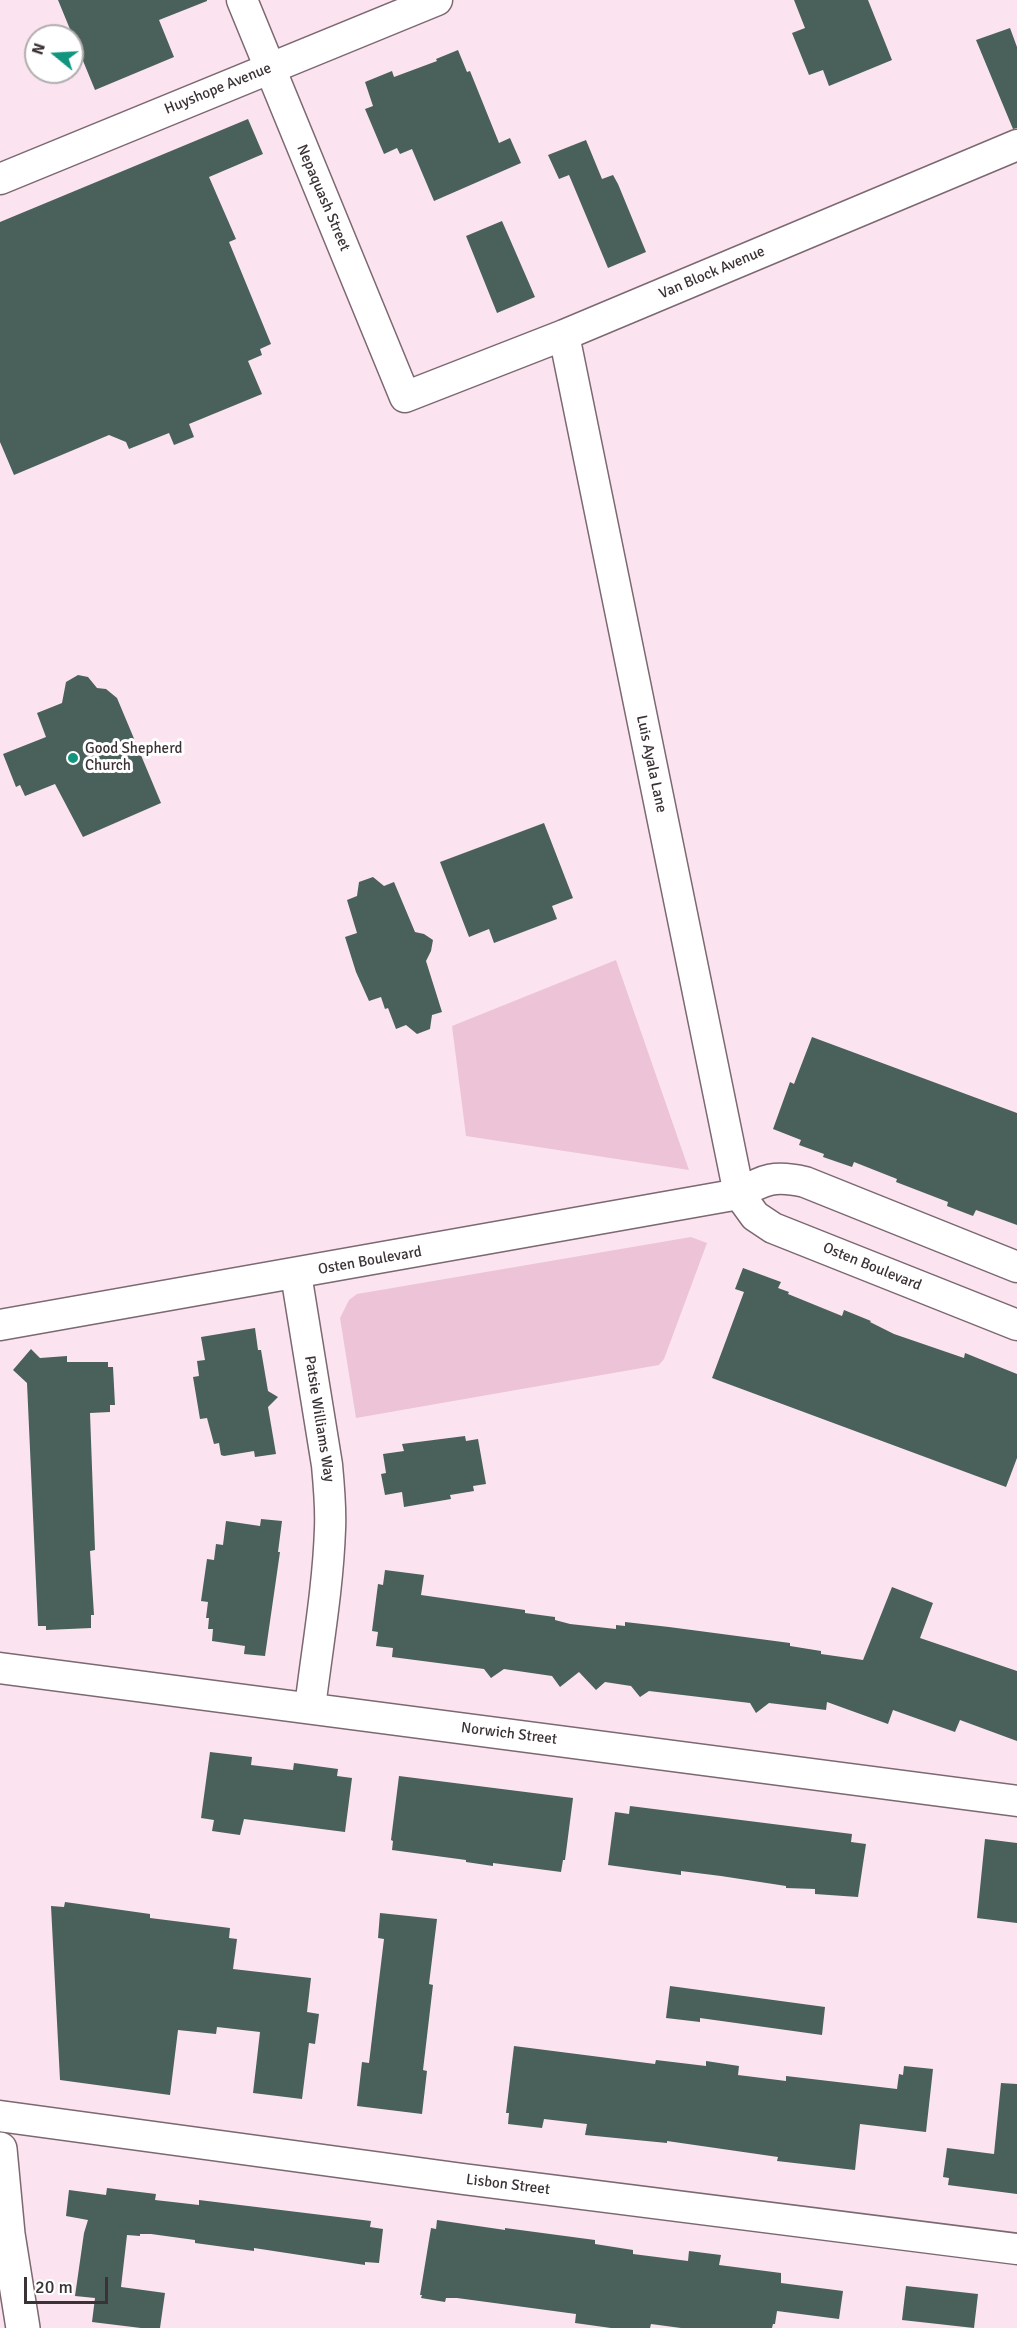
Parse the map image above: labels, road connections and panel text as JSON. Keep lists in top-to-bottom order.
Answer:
{
  "streets": {
    "street": [
      "Huyshope Avenue",
      "Nepaquash Street",
      "Van Block Avenue",
      "Luis Ayala Lane",
      "Osten Boulevard",
      "Patsie Williams Way",
      "Norwich Street",
      "Lisbon Street"
    ]
  },
  "crossings": [
    ["Huyshope Avenue", "Nepaquash Street"],
    ["Nepaquash Street", "Van Block Avenue"],
    ["Van Block Avenue", "Luis Ayala Lane"],
    ["Luis Ayala Lane", "Osten Boulevard"],
    ["Osten Boulevard", "Patsie Williams Way"],
    ["Patsie Williams Way", "Norwich Street"]
  ],
  "places": ["Good Shepherd Church"],
  "scale_bar": "20 m",
  "north": "left"
}
